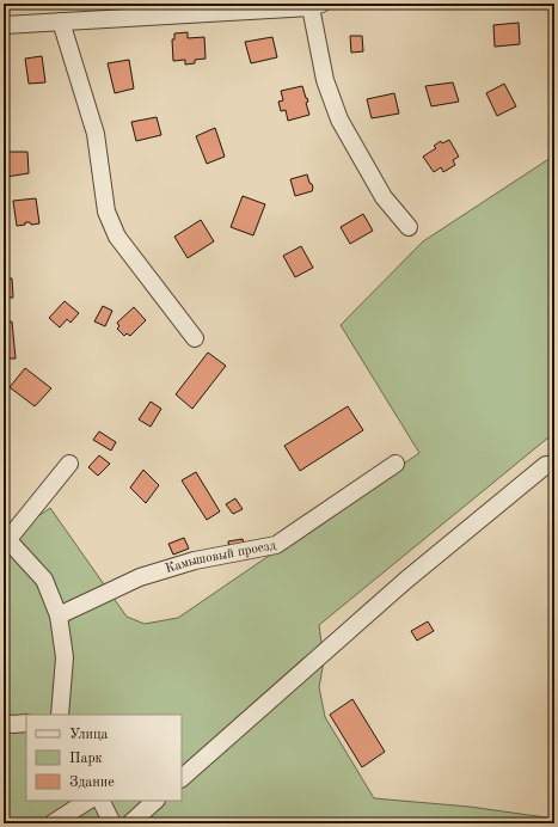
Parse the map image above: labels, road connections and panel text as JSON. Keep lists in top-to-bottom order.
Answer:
{
  "streets": {
    "street": ["Камышовый проезд"]
  },
  "legend": ["Улица", "Парк", "Здание"]
}
